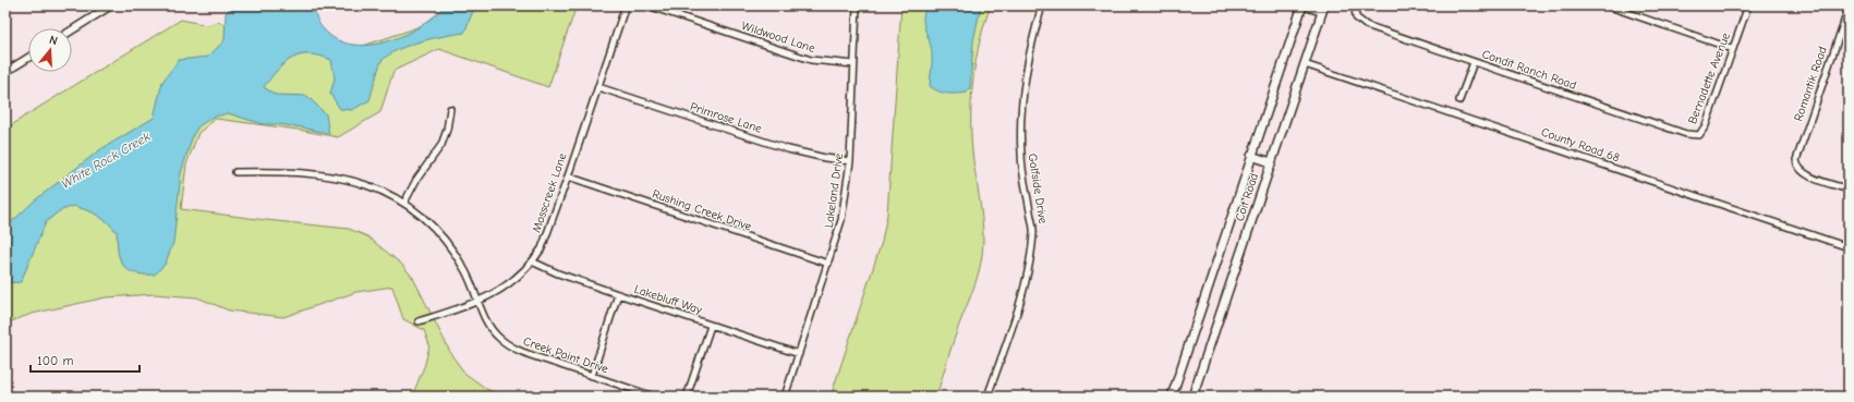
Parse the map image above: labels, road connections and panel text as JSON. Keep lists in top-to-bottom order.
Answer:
{
  "streets": {
    "main road": ["Coit Road"],
    "street": [
      "Wildwood Lane",
      "Condit Ranch Road",
      "Bernadette Avenue",
      "Romantik Road",
      "Primrose Lane",
      "County Road 68",
      "Golfside Drive",
      "Lakeland Drive",
      "Mosscreek Lane",
      "Rushing Creek Drive",
      "Lakebluff Way",
      "Creek Point Drive"
    ]
  },
  "crossings": [
    ["Wildwood Lane", "Lakeland Drive"],
    ["Condit Ranch Road", "Bernadette Avenue"],
    ["Primrose Lane", "Lakeland Drive"],
    ["Primrose Lane", "Mosscreek Lane"],
    ["County Road 68", "Coit Road"],
    ["Lakeland Drive", "Rushing Creek Drive"],
    ["Lakeland Drive", "Lakebluff Way"],
    ["Mosscreek Lane", "Rushing Creek Drive"],
    ["Mosscreek Lane", "Lakebluff Way"],
    ["Mosscreek Lane", "Creek Point Drive"]
  ],
  "water": ["White Rock Creek"],
  "scale_bar": "100 m",
  "north": "top"
}
